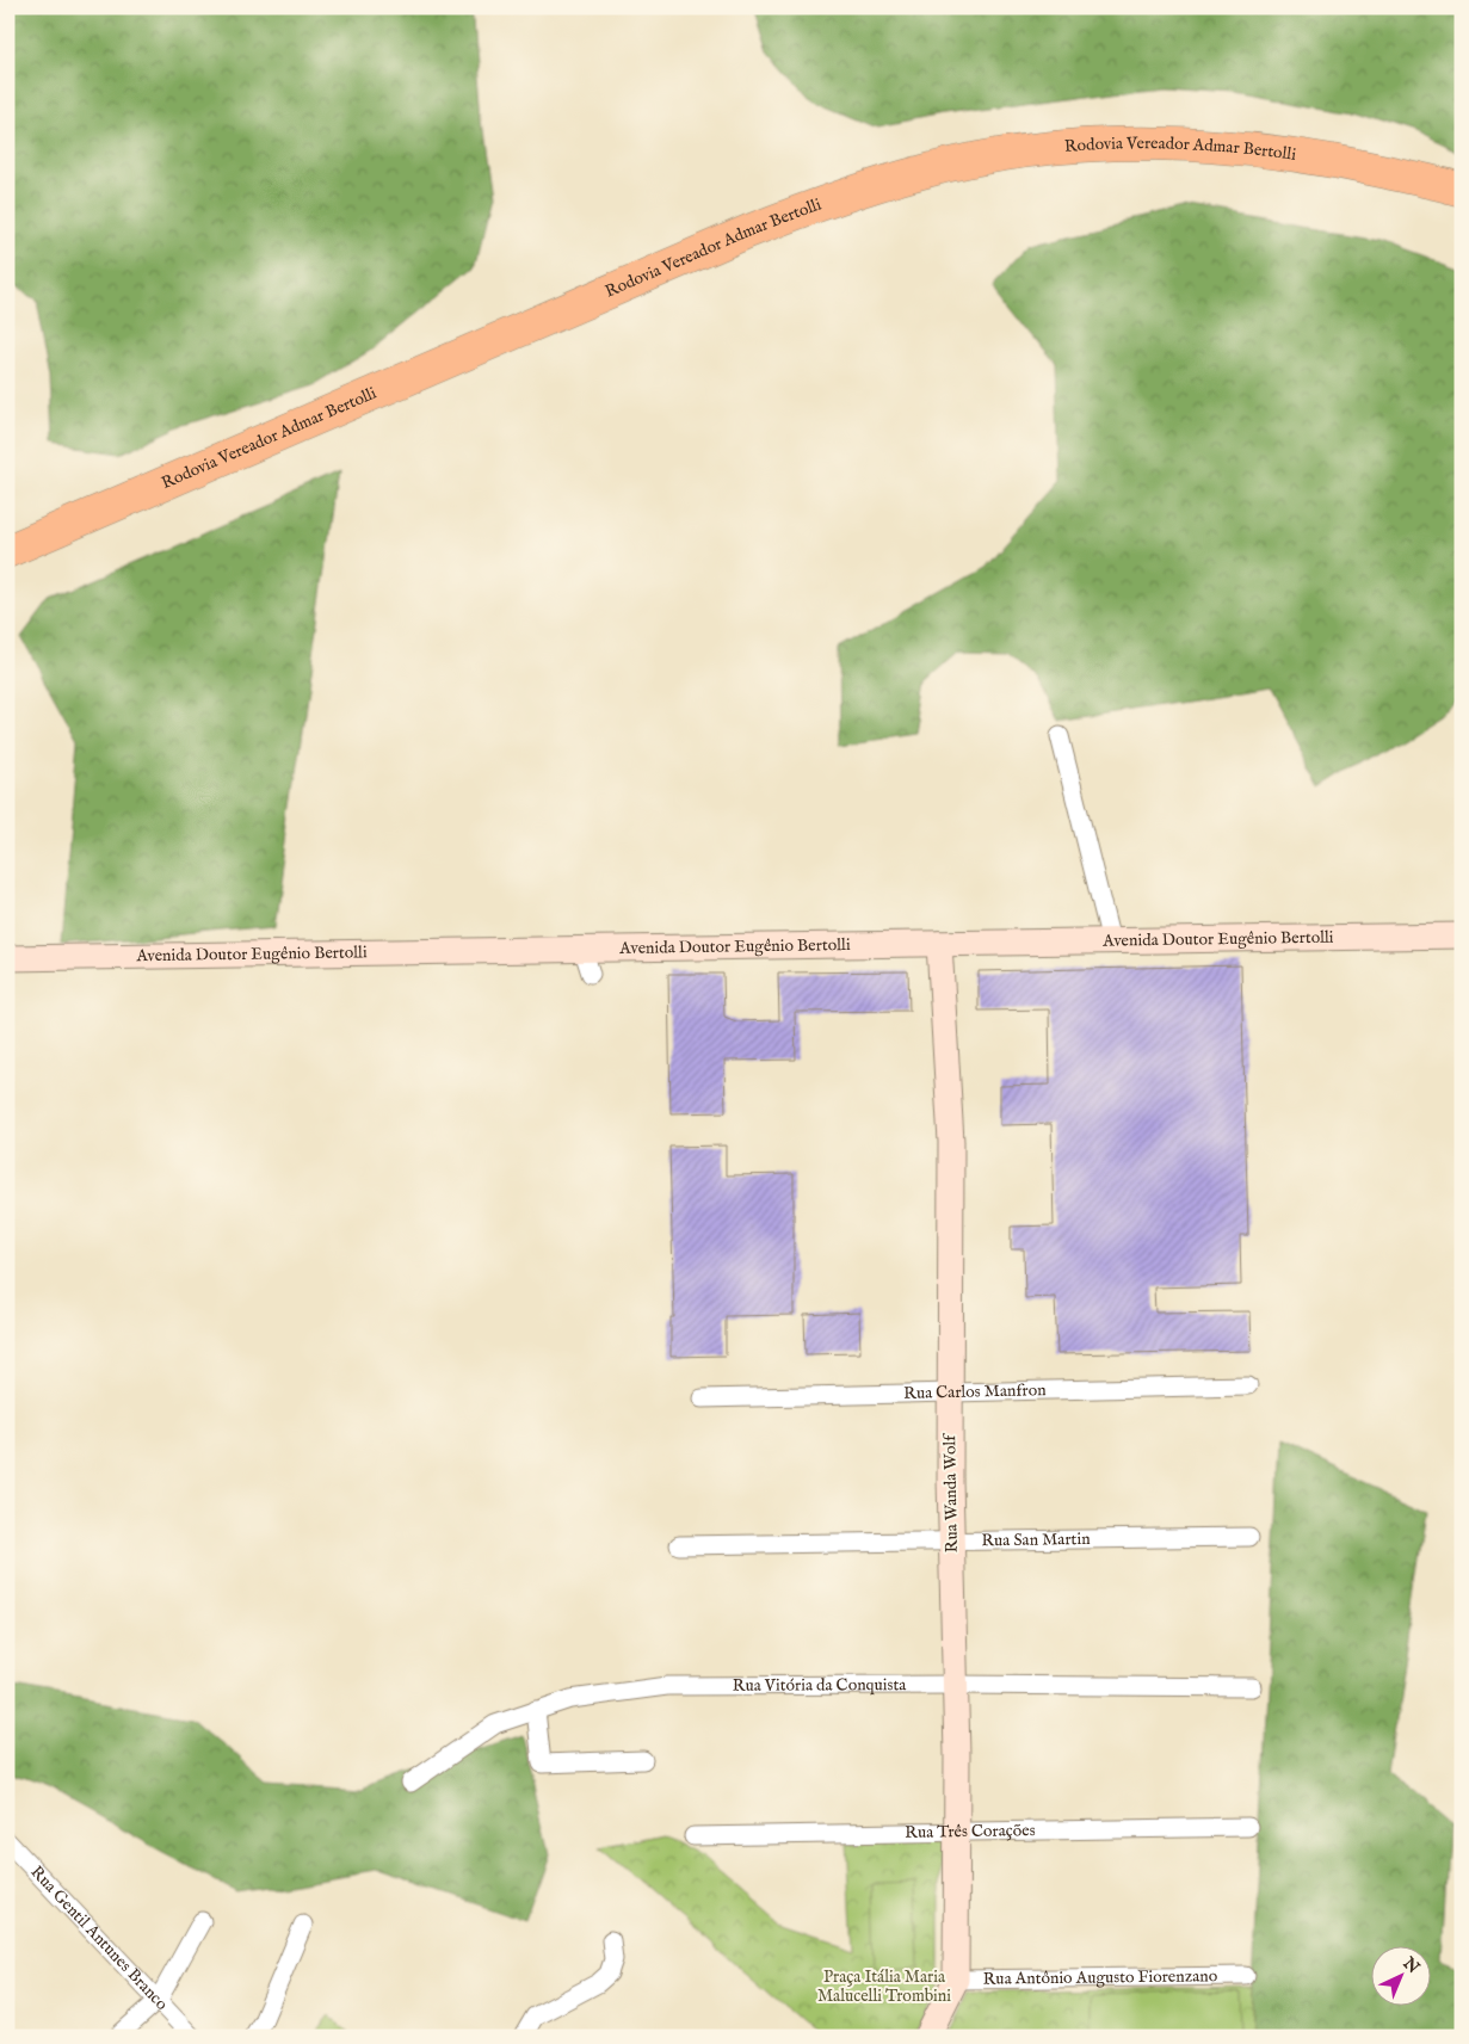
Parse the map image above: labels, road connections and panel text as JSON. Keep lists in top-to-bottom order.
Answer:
{
  "streets": {
    "highway": ["Rodovia Vereador Admar Bertolli"],
    "street": [
      "Avenida Doutor Eugênio Bertolli",
      "Rua Carlos Manfron",
      "Rua Wanda Wolf",
      "Rua San Martin",
      "Rua Vitória da Conquista",
      "Rua Três Corações",
      "Rua Gentil Antunes Branco",
      "Rua Antônio Augusto Fiorenzano"
    ]
  },
  "crossings": [
    ["Avenida Doutor Eugênio Bertolli", "Rua Wanda Wolf"],
    ["Rua Carlos Manfron", "Rua Wanda Wolf"],
    ["Rua Wanda Wolf", "Rua San Martin"],
    ["Rua Wanda Wolf", "Rua Vitória da Conquista"],
    ["Rua Wanda Wolf", "Rua Três Corações"],
    ["Rua Wanda Wolf", "Rua Antônio Augusto Fiorenzano"]
  ],
  "parks": ["Praça Itália Maria Malucelli Trombini"],
  "north": "top right"
}
